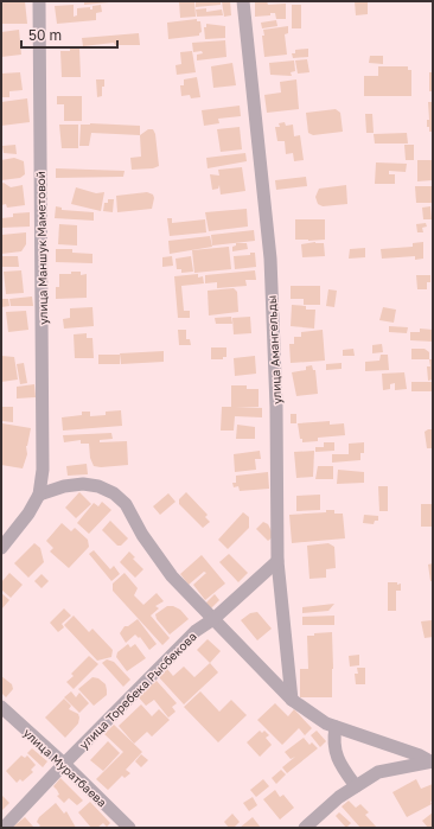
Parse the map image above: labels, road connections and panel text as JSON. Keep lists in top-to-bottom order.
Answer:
{
  "streets": {
    "street": [
      "улица Маншук Маметовой",
      "улица Амангельды",
      "улица Торебека Рысбекова",
      "улица Муратбаева"
    ]
  },
  "crossings": [
    ["улица Амангельды", "улица Торебека Рысбекова"],
    ["улица Торебека Рысбекова", "улица Муратбаева"]
  ],
  "scale_bar": "50 m"
}
